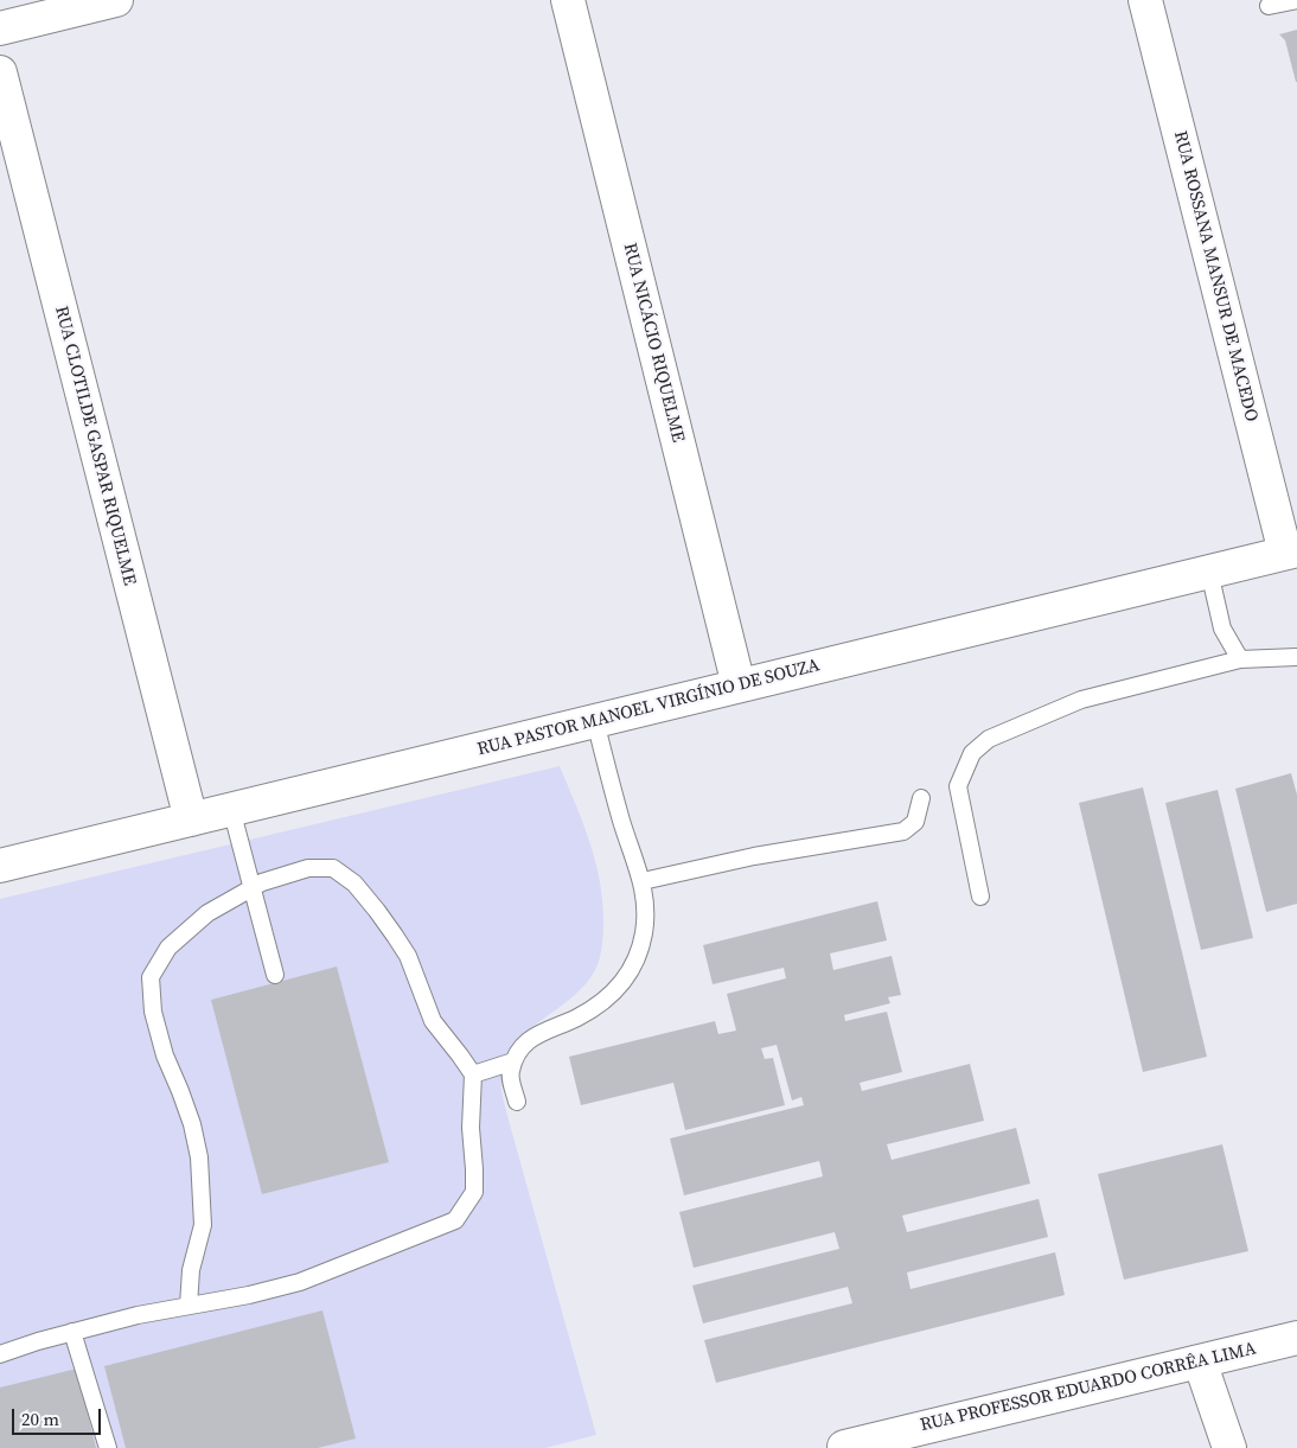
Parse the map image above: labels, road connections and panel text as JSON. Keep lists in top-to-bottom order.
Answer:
{
  "streets": {
    "street": [
      "RUA ROSSANA MANSUR DE MACEDO",
      "RUA NICÁCIO RIQUELME",
      "RUA CLOTILDE GASPAR RIQUELME",
      "RUA PASTOR MANOEL VIRGÍNIO DE SOUZA",
      "RUA PROFESSOR EDUARDO CORRÊA LIMA"
    ]
  },
  "crossings": [
    ["RUA ROSSANA MANSUR DE MACEDO", "RUA PASTOR MANOEL VIRGÍNIO DE SOUZA"],
    ["RUA NICÁCIO RIQUELME", "RUA PASTOR MANOEL VIRGÍNIO DE SOUZA"],
    ["RUA CLOTILDE GASPAR RIQUELME", "RUA PASTOR MANOEL VIRGÍNIO DE SOUZA"]
  ],
  "scale_bar": "20 m"
}
